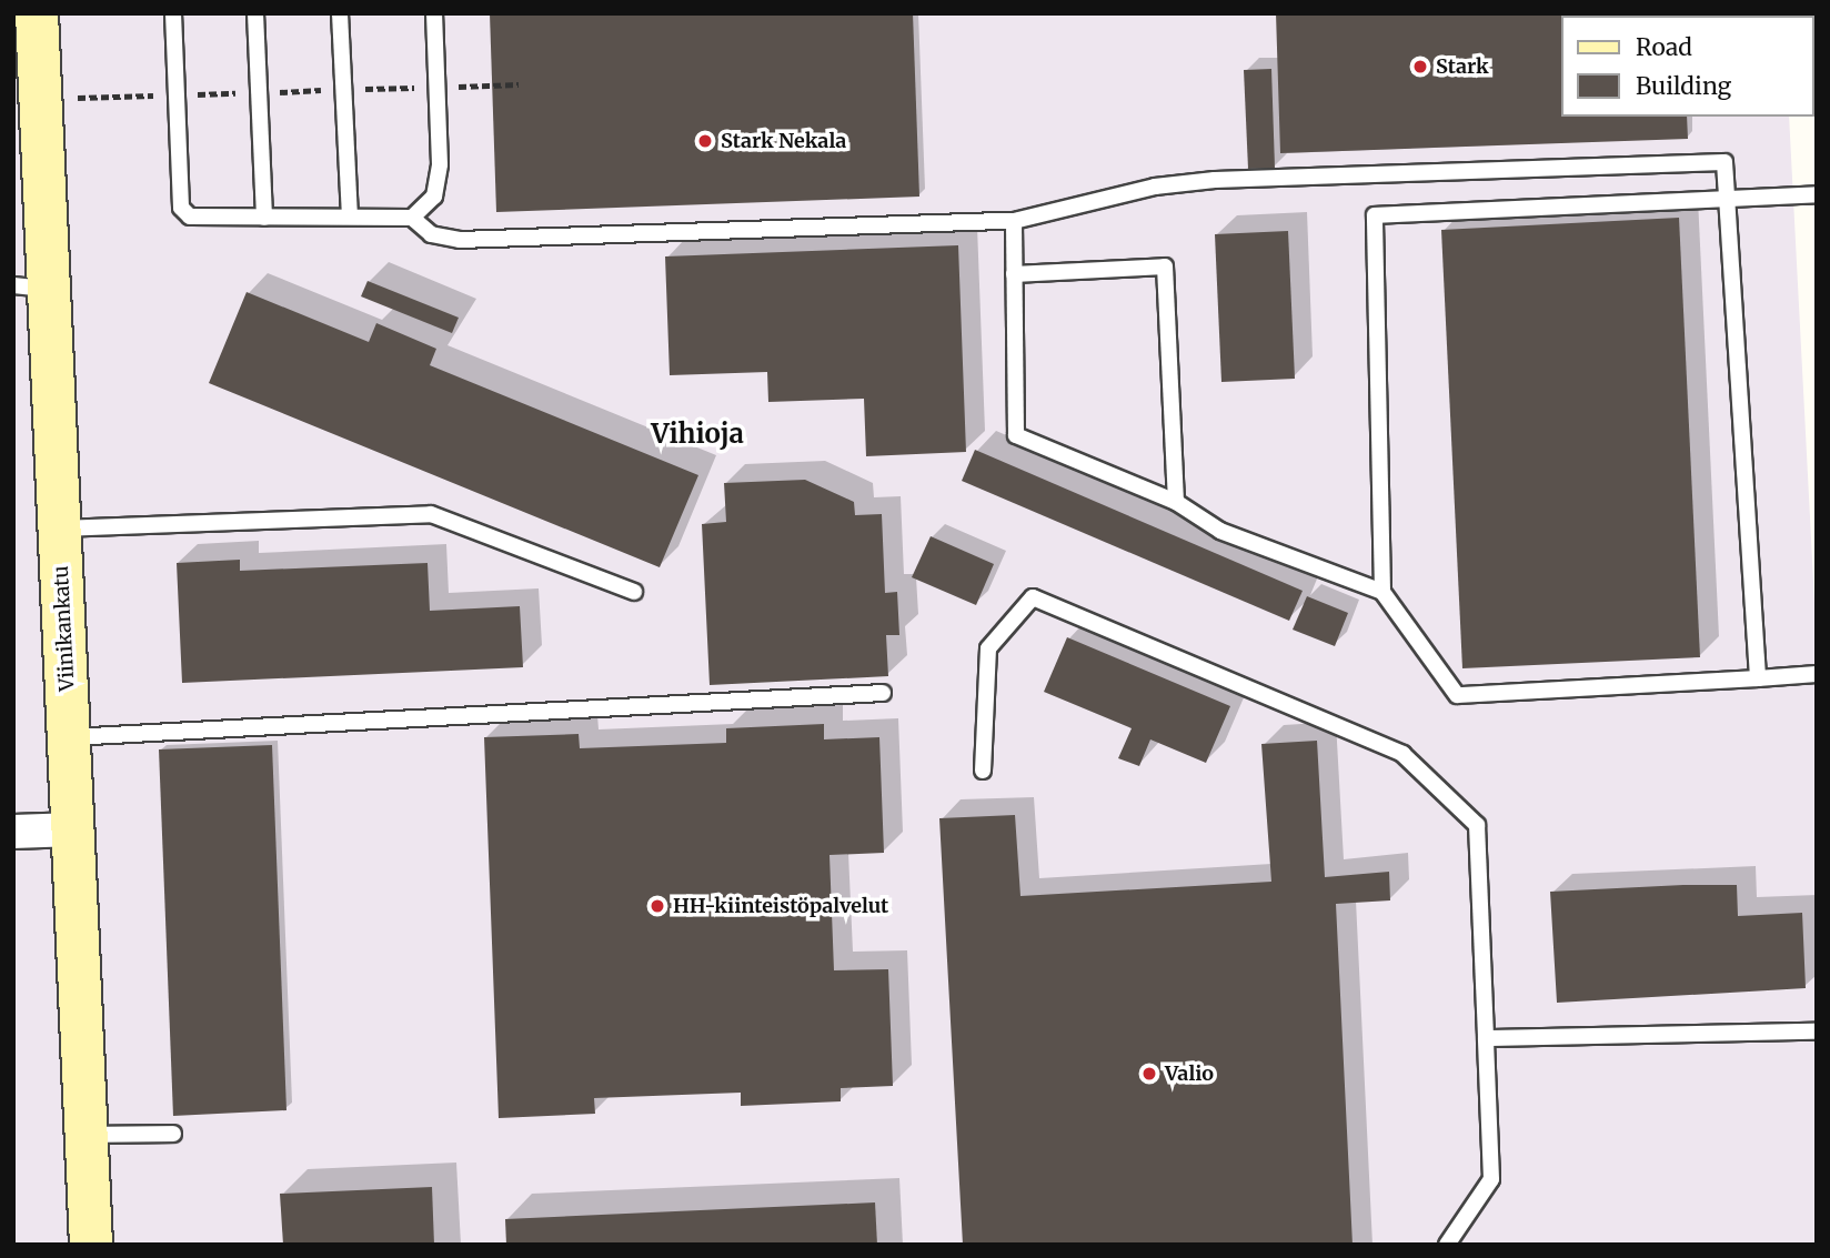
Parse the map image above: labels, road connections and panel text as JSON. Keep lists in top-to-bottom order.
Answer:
{
  "streets": {
    "main road": ["Viinikankatu"]
  },
  "districts": ["Vihioja"],
  "places": [
    "Stark",
    "Stark Nekala",
    "HH-kiinteistöpalvelut",
    "Valio"
  ],
  "legend": ["Road", "Building"]
}
